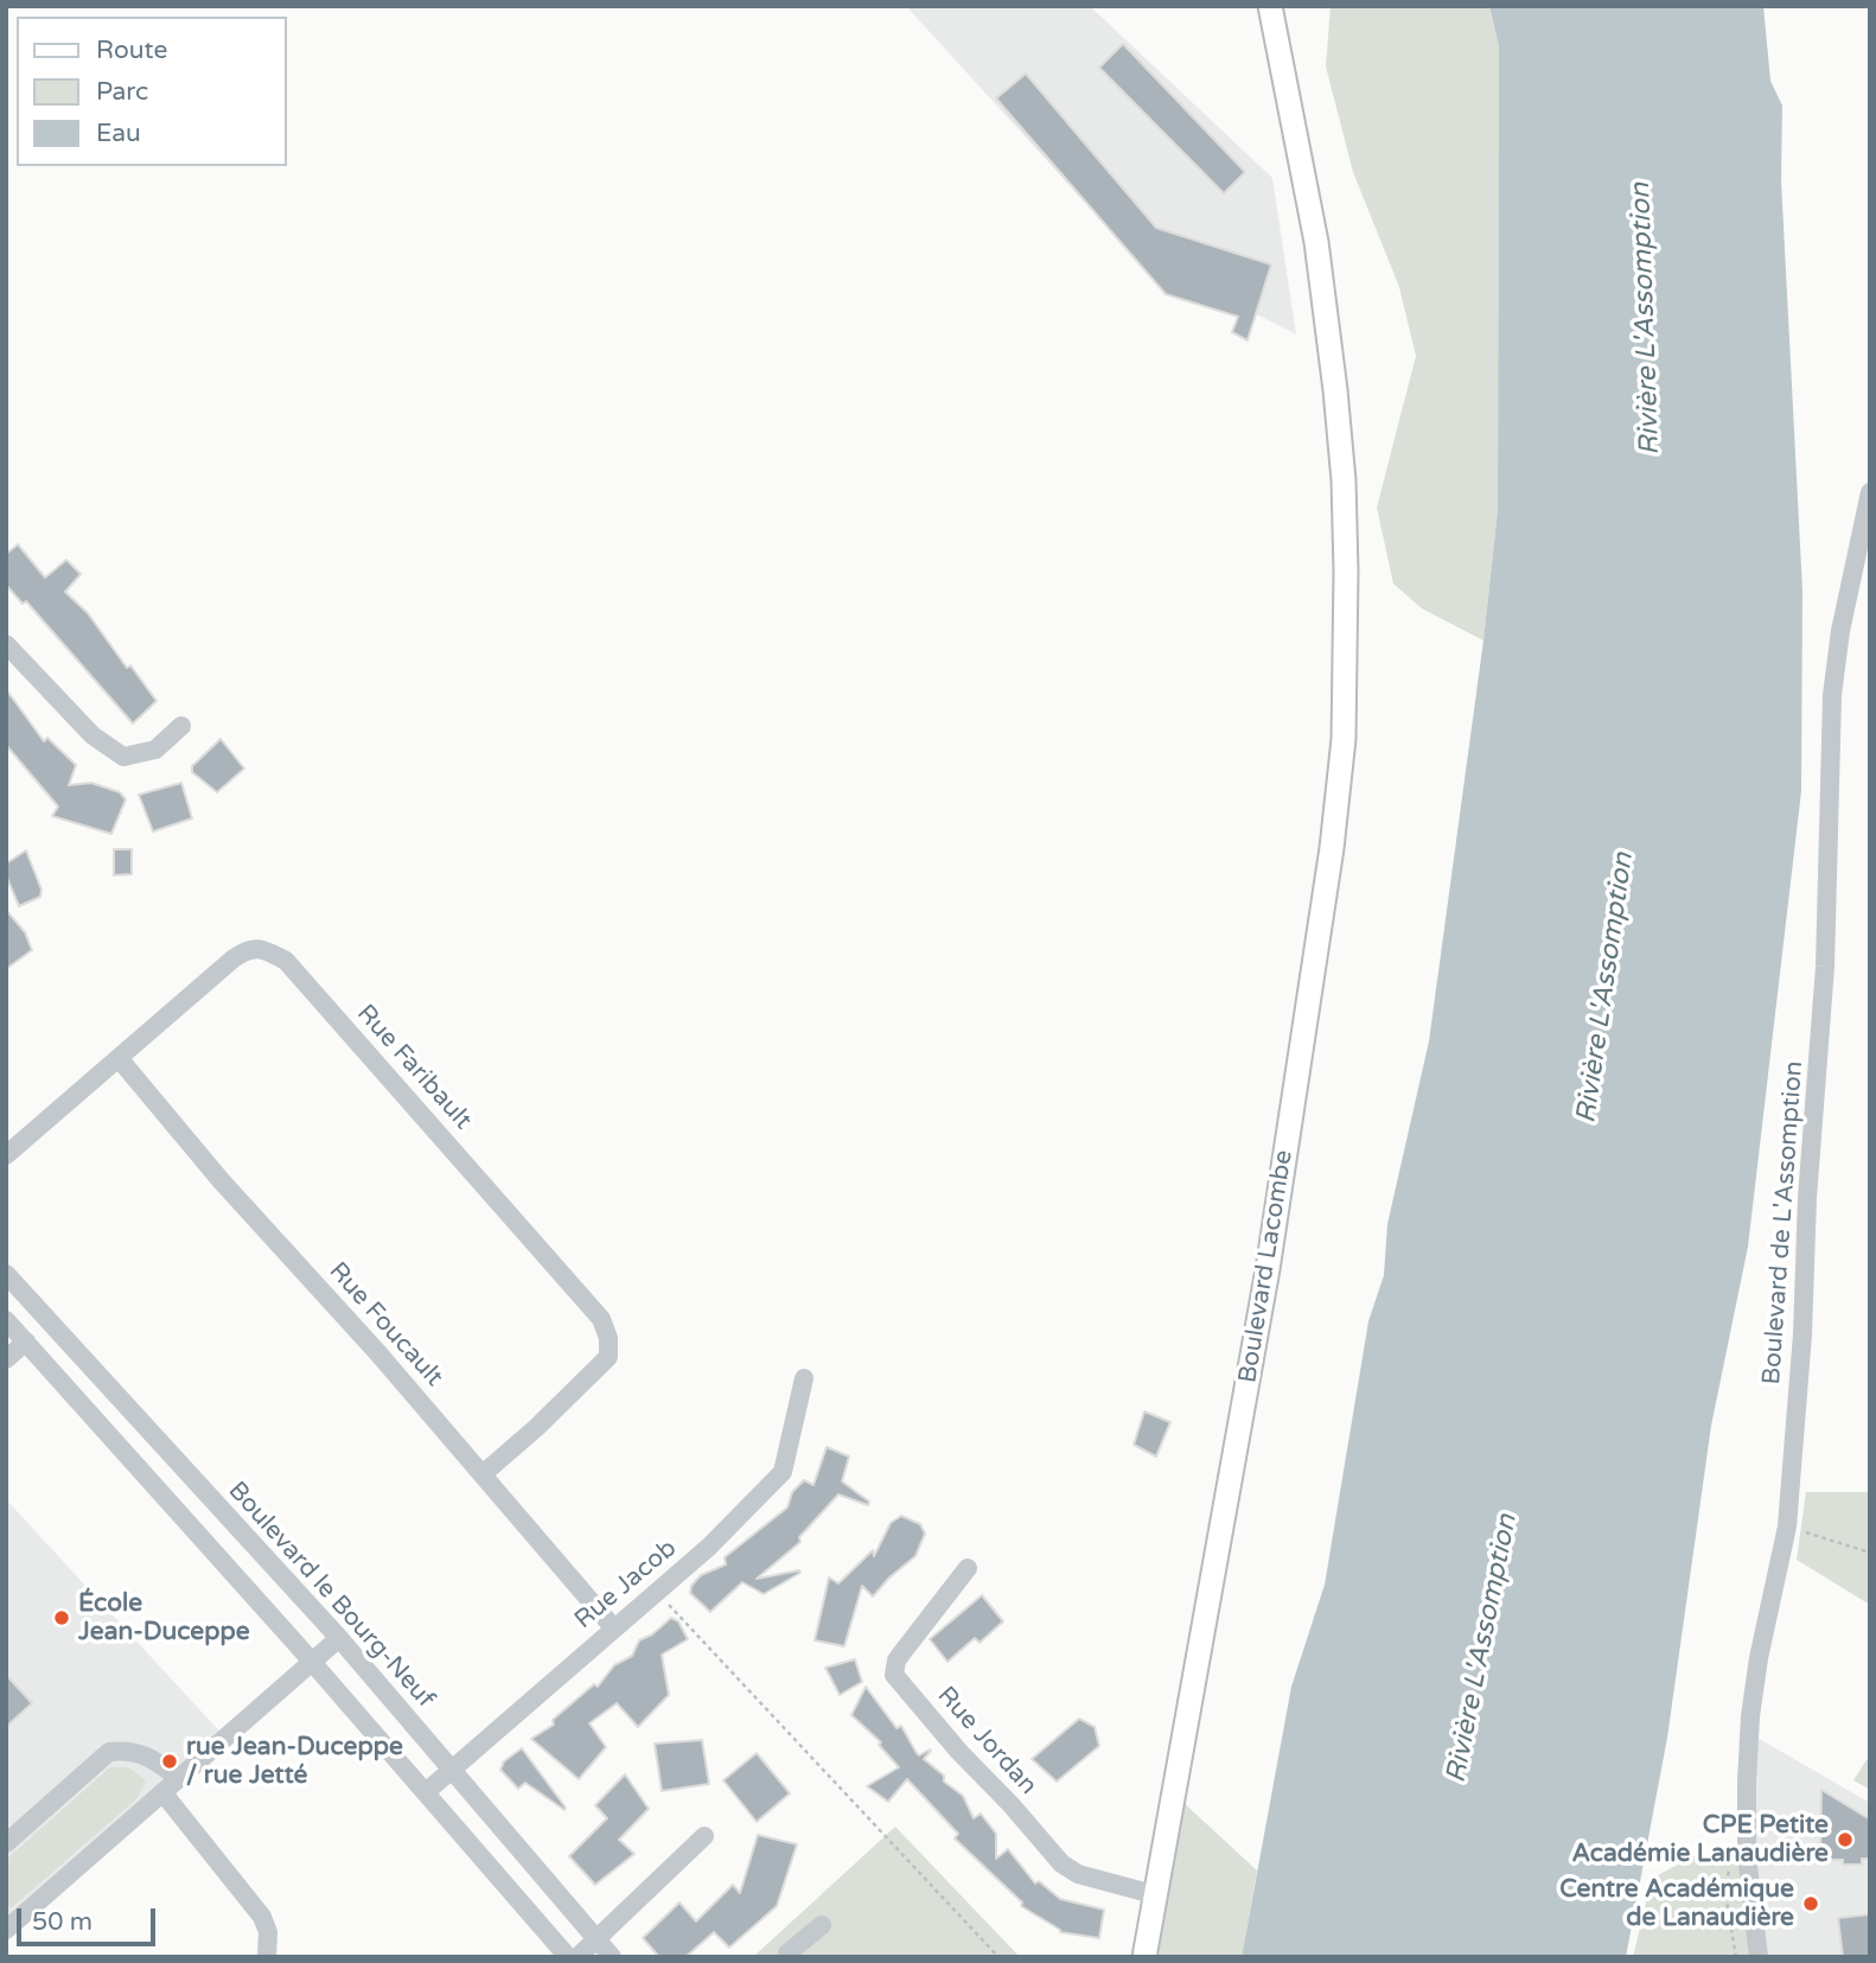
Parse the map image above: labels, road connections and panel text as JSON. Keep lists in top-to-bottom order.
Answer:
{
  "streets": {
    "main road": ["Boulevard Lacombe"],
    "street": [
      "Rue Faribault",
      "Boulevard de L'Assomption",
      "Rue Foucault",
      "Rue Jacob",
      "Boulevard le Bourg-Neuf",
      "Rue Jordan"
    ]
  },
  "crossings": [
    ["Rue Faribault", "Rue Foucault"],
    ["Boulevard Lacombe", "Rue Jordan"],
    ["Rue Foucault", "Rue Jacob"],
    ["Rue Jacob", "Boulevard le Bourg-Neuf"]
  ],
  "water": ["Rivière L'Assomption"],
  "places": [
    "École Jean-Duceppe",
    "rue Jean-Duceppe / rue Jetté",
    "CPE Petite Académie Lanaudière",
    "Centre Académique de Lanaudière"
  ],
  "legend": ["Route", "Parc", "Eau"],
  "scale_bar": "50 m"
}
